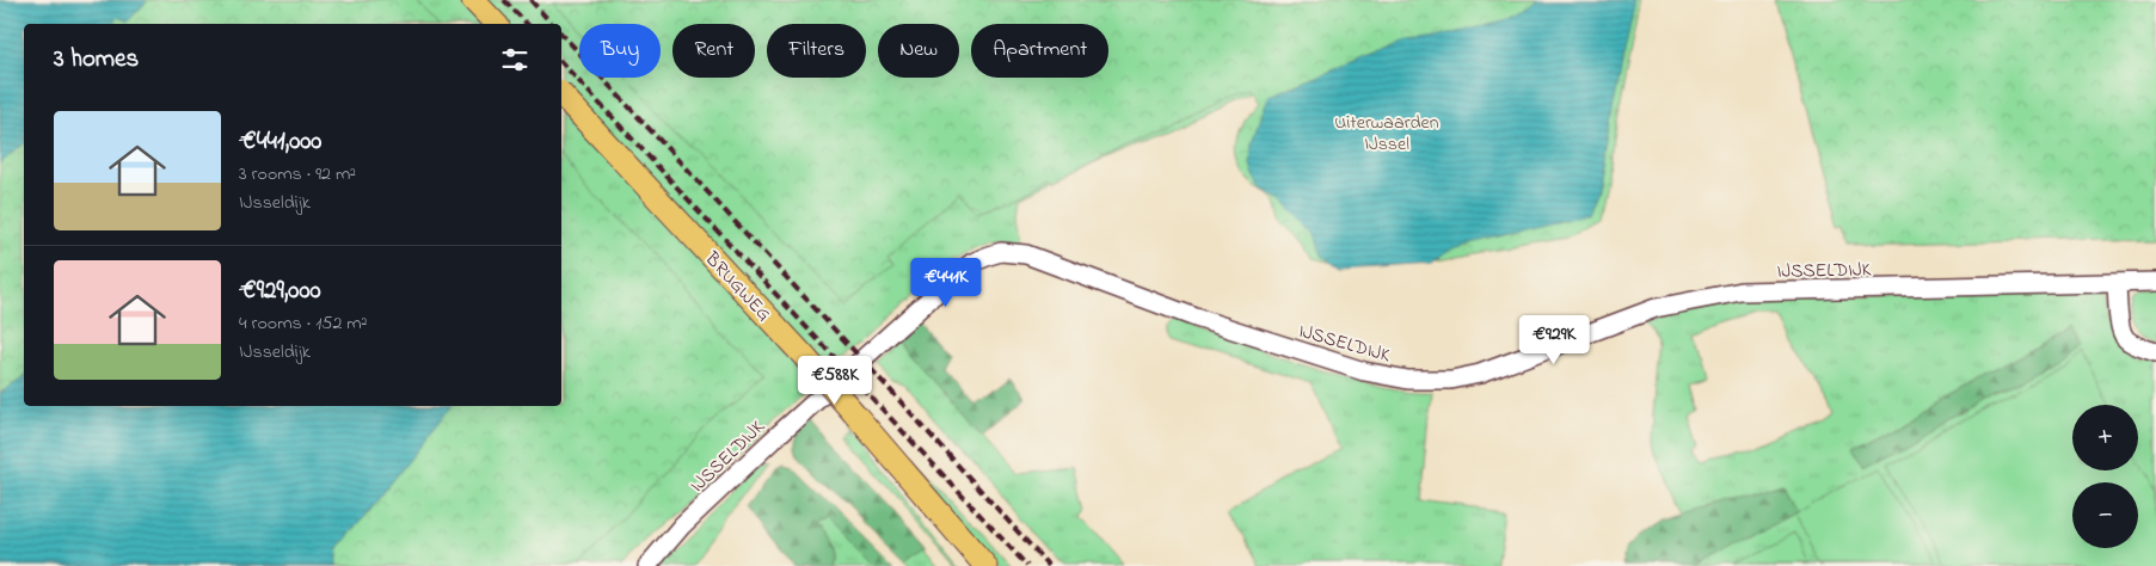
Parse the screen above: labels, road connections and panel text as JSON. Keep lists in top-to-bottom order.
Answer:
{
  "streets": {
    "main road": ["BRUGWEG"],
    "street": ["IJSSELDIJK"]
  },
  "parks": ["Uiterwaarden IJssel"],
  "page": {
    "chip": [
      "Buy",
      "Rent",
      "Filters",
      "New",
      "Apartment"
    ],
    "heading": "3 homes",
    "list": [
      {
        "name": "€441,000",
        "note": "3 rooms · 92 m² · IJsseldijk"
      },
      {
        "name": "€929,000",
        "note": "4 rooms · 152 m² · IJsseldijk"
      }
    ],
    "price": ["€441K", "€929K", "€588K"],
    "map_buttons": ["+", "−"]
  }
}
